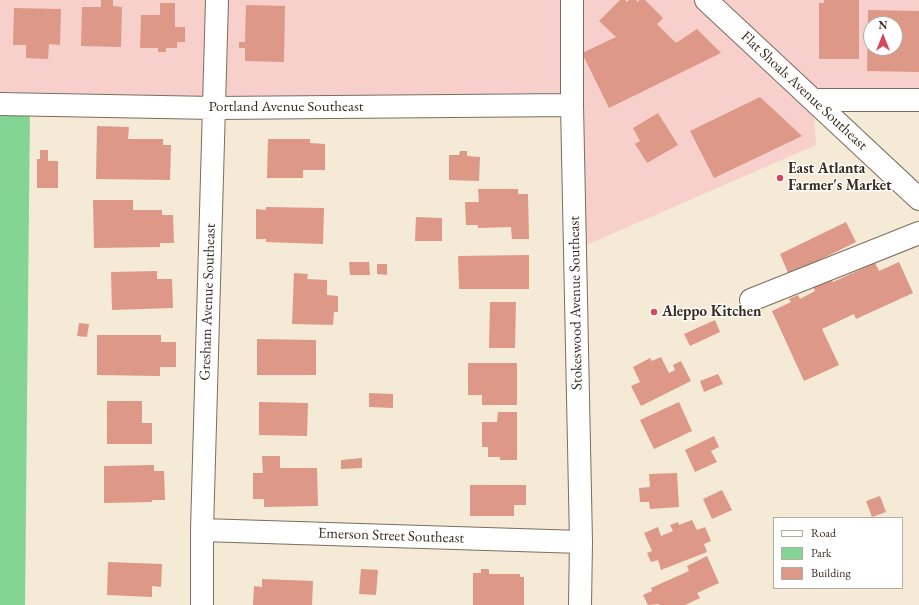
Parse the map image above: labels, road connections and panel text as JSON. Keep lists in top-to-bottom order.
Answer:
{
  "streets": {
    "street": [
      "Flat Shoals Avenue Southeast",
      "Portland Avenue Southeast",
      "Gresham Avenue Southeast",
      "Stokeswood Avenue Southeast",
      "Emerson Street Southeast"
    ]
  },
  "crossings": [
    ["Portland Avenue Southeast", "Gresham Avenue Southeast"],
    ["Portland Avenue Southeast", "Stokeswood Avenue Southeast"],
    ["Gresham Avenue Southeast", "Emerson Street Southeast"],
    ["Stokeswood Avenue Southeast", "Emerson Street Southeast"]
  ],
  "places": ["East Atlanta Farmer's Market", "Aleppo Kitchen"],
  "legend": ["Road", "Park", "Building"],
  "north": "top"
}
